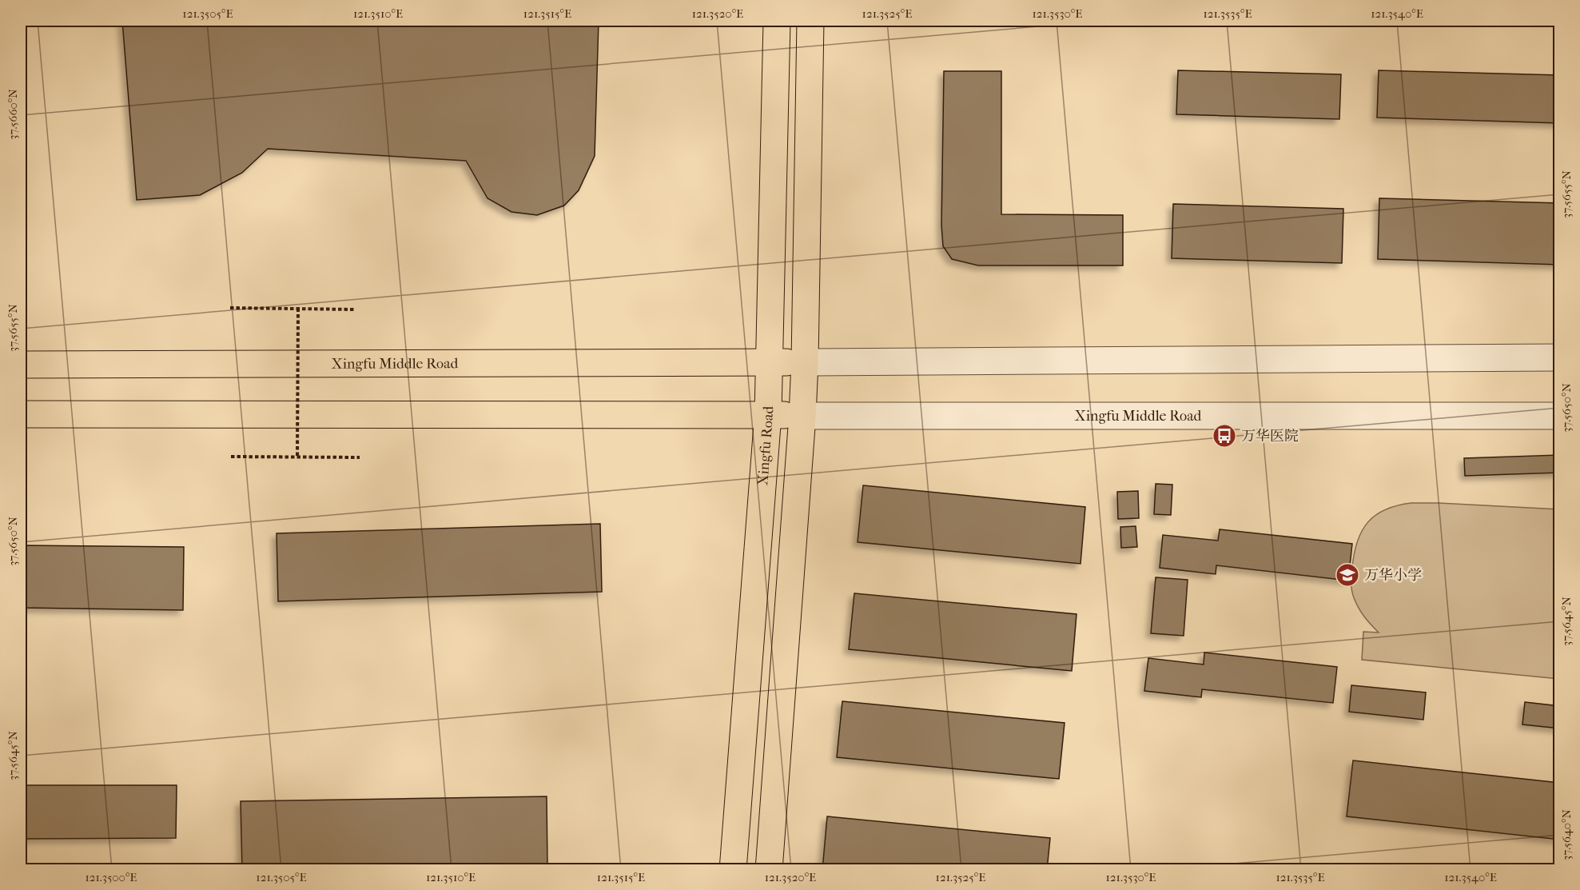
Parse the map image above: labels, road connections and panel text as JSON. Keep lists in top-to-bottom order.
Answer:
{
  "streets": {
    "main road": ["Xingfu Middle Road", "Xingfu Road"]
  },
  "crossings": [
    ["Xingfu Middle Road", "Xingfu Road"]
  ],
  "places": {
    "bus stop": ["万华医院"],
    "school or university": ["万华小学"]
  },
  "coordinates": [
    "121.3505°E",
    "121.3510°E",
    "121.3515°E",
    "121.3520°E",
    "121.3525°E",
    "121.3530°E",
    "121.3535°E",
    "121.3540°E",
    "37.5660°N",
    "37.5655°N",
    "37.5650°N",
    "37.5645°N",
    "37.5640°N",
    "121.3500°E"
  ]
}
